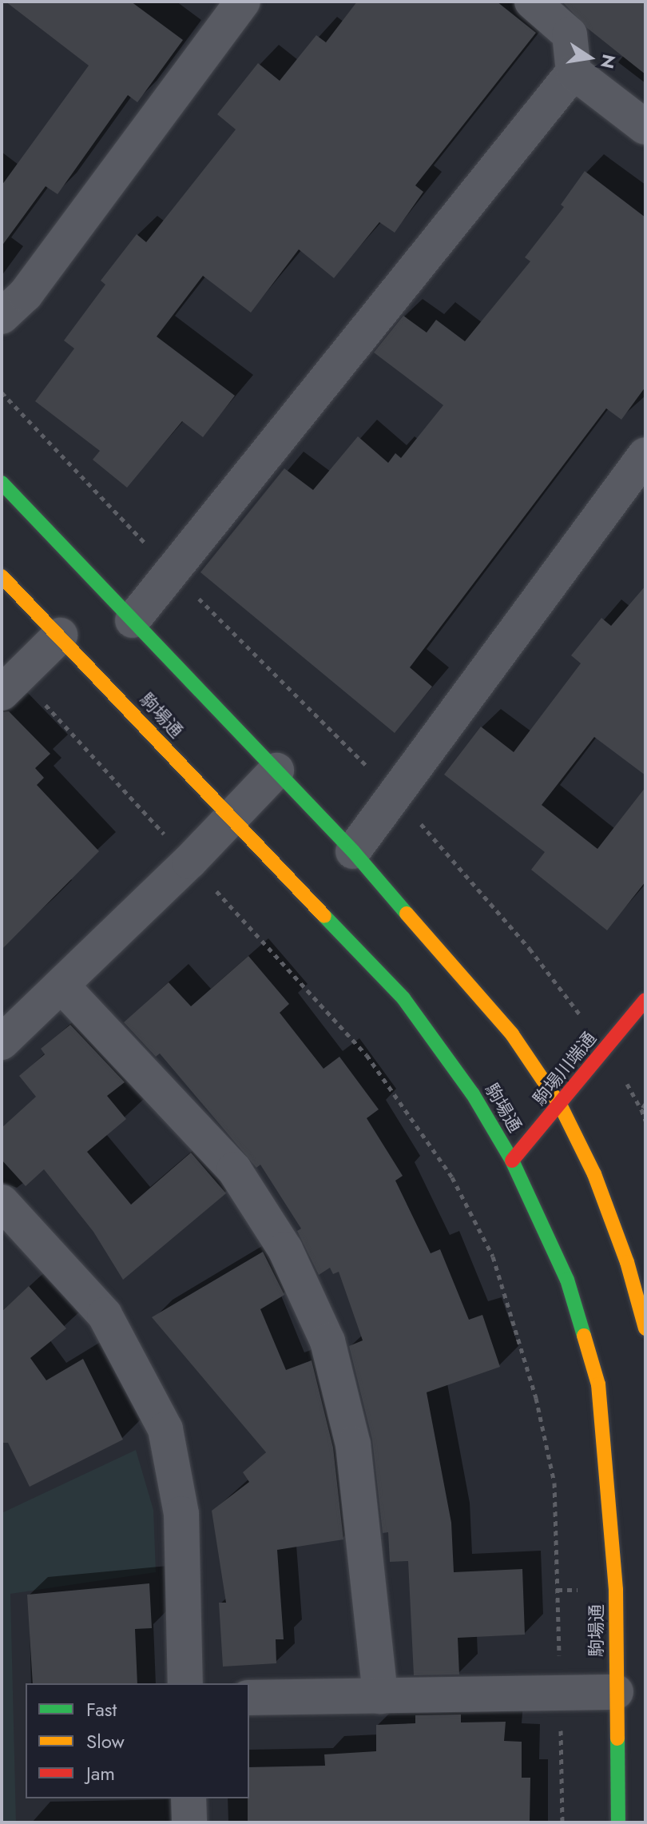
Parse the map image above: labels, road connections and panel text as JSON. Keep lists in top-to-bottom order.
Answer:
{
  "streets": {
    "street": ["駒場通", "駒場川端通"]
  },
  "crossings": [
    ["駒場通", "駒場川端通"]
  ],
  "legend": ["Fast", "Slow", "Jam"],
  "north": "right"
}
